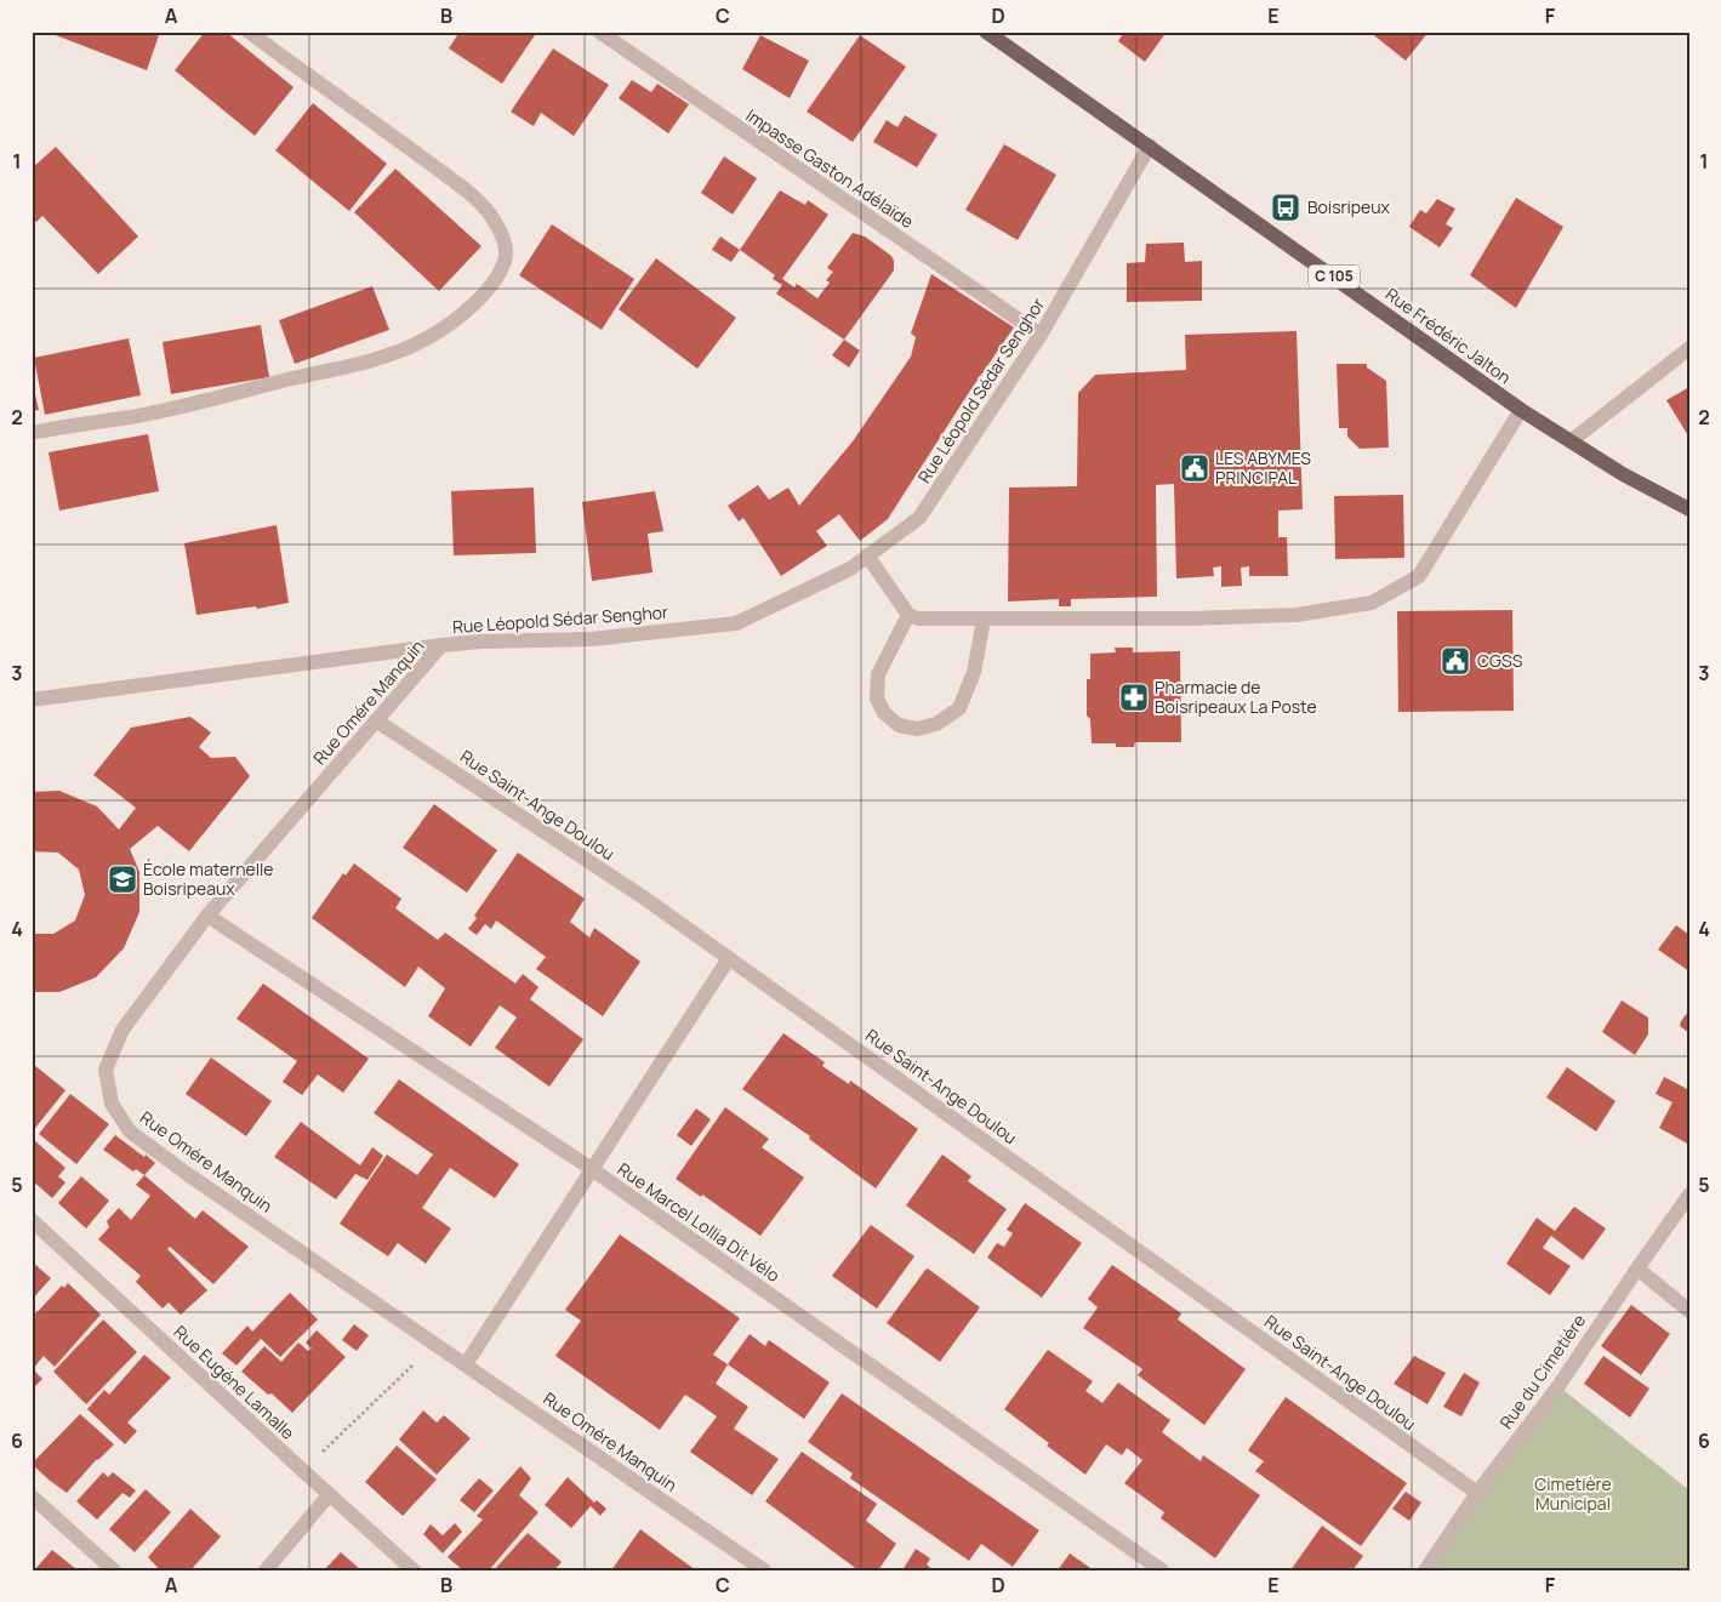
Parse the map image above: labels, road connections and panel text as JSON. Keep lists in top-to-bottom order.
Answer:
{
  "streets": {
    "main road": ["C 105", "Rue Frédéric Jalton"],
    "street": [
      "Impasse Gaston Adélaïde",
      "Rue Léopold Sédar Senghor",
      "Rue Omére Manquin",
      "Rue Saint-Ange Doulou",
      "Rue Marcel Lollia Dit Vélo",
      "Rue du Cimetière",
      "Rue Eugéne Lamalle"
    ]
  },
  "crossings": [
    ["Impasse Gaston Adélaïde", "Rue Léopold Sédar Senghor"],
    ["Rue Frédéric Jalton", "Rue Léopold Sédar Senghor"],
    ["Rue Léopold Sédar Senghor", "Rue Omére Manquin"],
    ["Rue Omére Manquin", "Rue Saint-Ange Doulou"],
    ["Rue Omére Manquin", "Rue Marcel Lollia Dit Vélo"],
    ["Rue Saint-Ange Doulou", "Rue du Cimetière"]
  ],
  "parks": ["Cimetière Municipal"],
  "places": {
    "bus stop": ["Boisripeux"],
    "public building": ["LES ABYMES PRINCIPAL", "CGSS"],
    "pharmacy": ["Pharmacie de Boisripeaux La Poste"],
    "school or university": ["École maternelle Boisripeaux"]
  },
  "grid": {
    "columns": [
      "A",
      "B",
      "C",
      "D",
      "E",
      "F"
    ],
    "rows": [
      "1",
      "2",
      "3",
      "4",
      "5",
      "6"
    ]
  }
}
